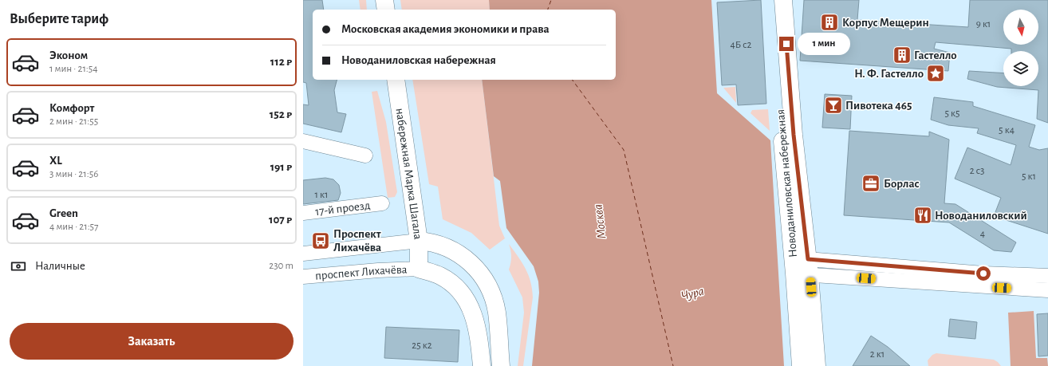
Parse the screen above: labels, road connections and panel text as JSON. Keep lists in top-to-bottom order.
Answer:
{
  "streets": {
    "main road": ["набережная Марка Шагала", "Новоданиловская набережная"],
    "street": ["17-й проезд", "проспект Лихачёва"]
  },
  "crossings": [
    ["набережная Марка Шагала", "проспект Лихачёва"]
  ],
  "water": ["Москва", "Чура"],
  "places": {
    "building": ["Корпус Мещерин", "Гастелло"],
    "place": ["Н. Ф. Гастелло"],
    "bar": ["Пивотека 465"],
    "office": ["Борлас"],
    "restaurant": ["Новоданиловский"],
    "bus stop": ["Проспект Лихачёва"]
  },
  "house_numbers": [
    "9 к1",
    "4Б с2",
    "5 к5",
    "5 к4",
    "2 с3",
    "5 к1",
    "1 к1",
    "4",
    "25 к2",
    "2 к1"
  ],
  "north": "bottom",
  "page": {
    "heading": "Выберите тариф",
    "banner": ["Московская академия экономики и права", "Новоданиловская набережная"],
    "bubble": "1 мин",
    "list": [
      {
        "name": "Эконом",
        "note": "1 мин · 21:54",
        "value": "112 ₽"
      },
      {
        "name": "Комфорт",
        "note": "2 мин · 21:55",
        "value": "152 ₽"
      },
      {
        "name": "XL",
        "note": "3 мин · 21:56",
        "value": "191 ₽"
      },
      {
        "name": "Green",
        "note": "4 мин · 21:57",
        "value": "107 ₽"
      }
    ],
    "pay": ["Наличные", "230 m"],
    "buttons": "Заказать"
  }
}
